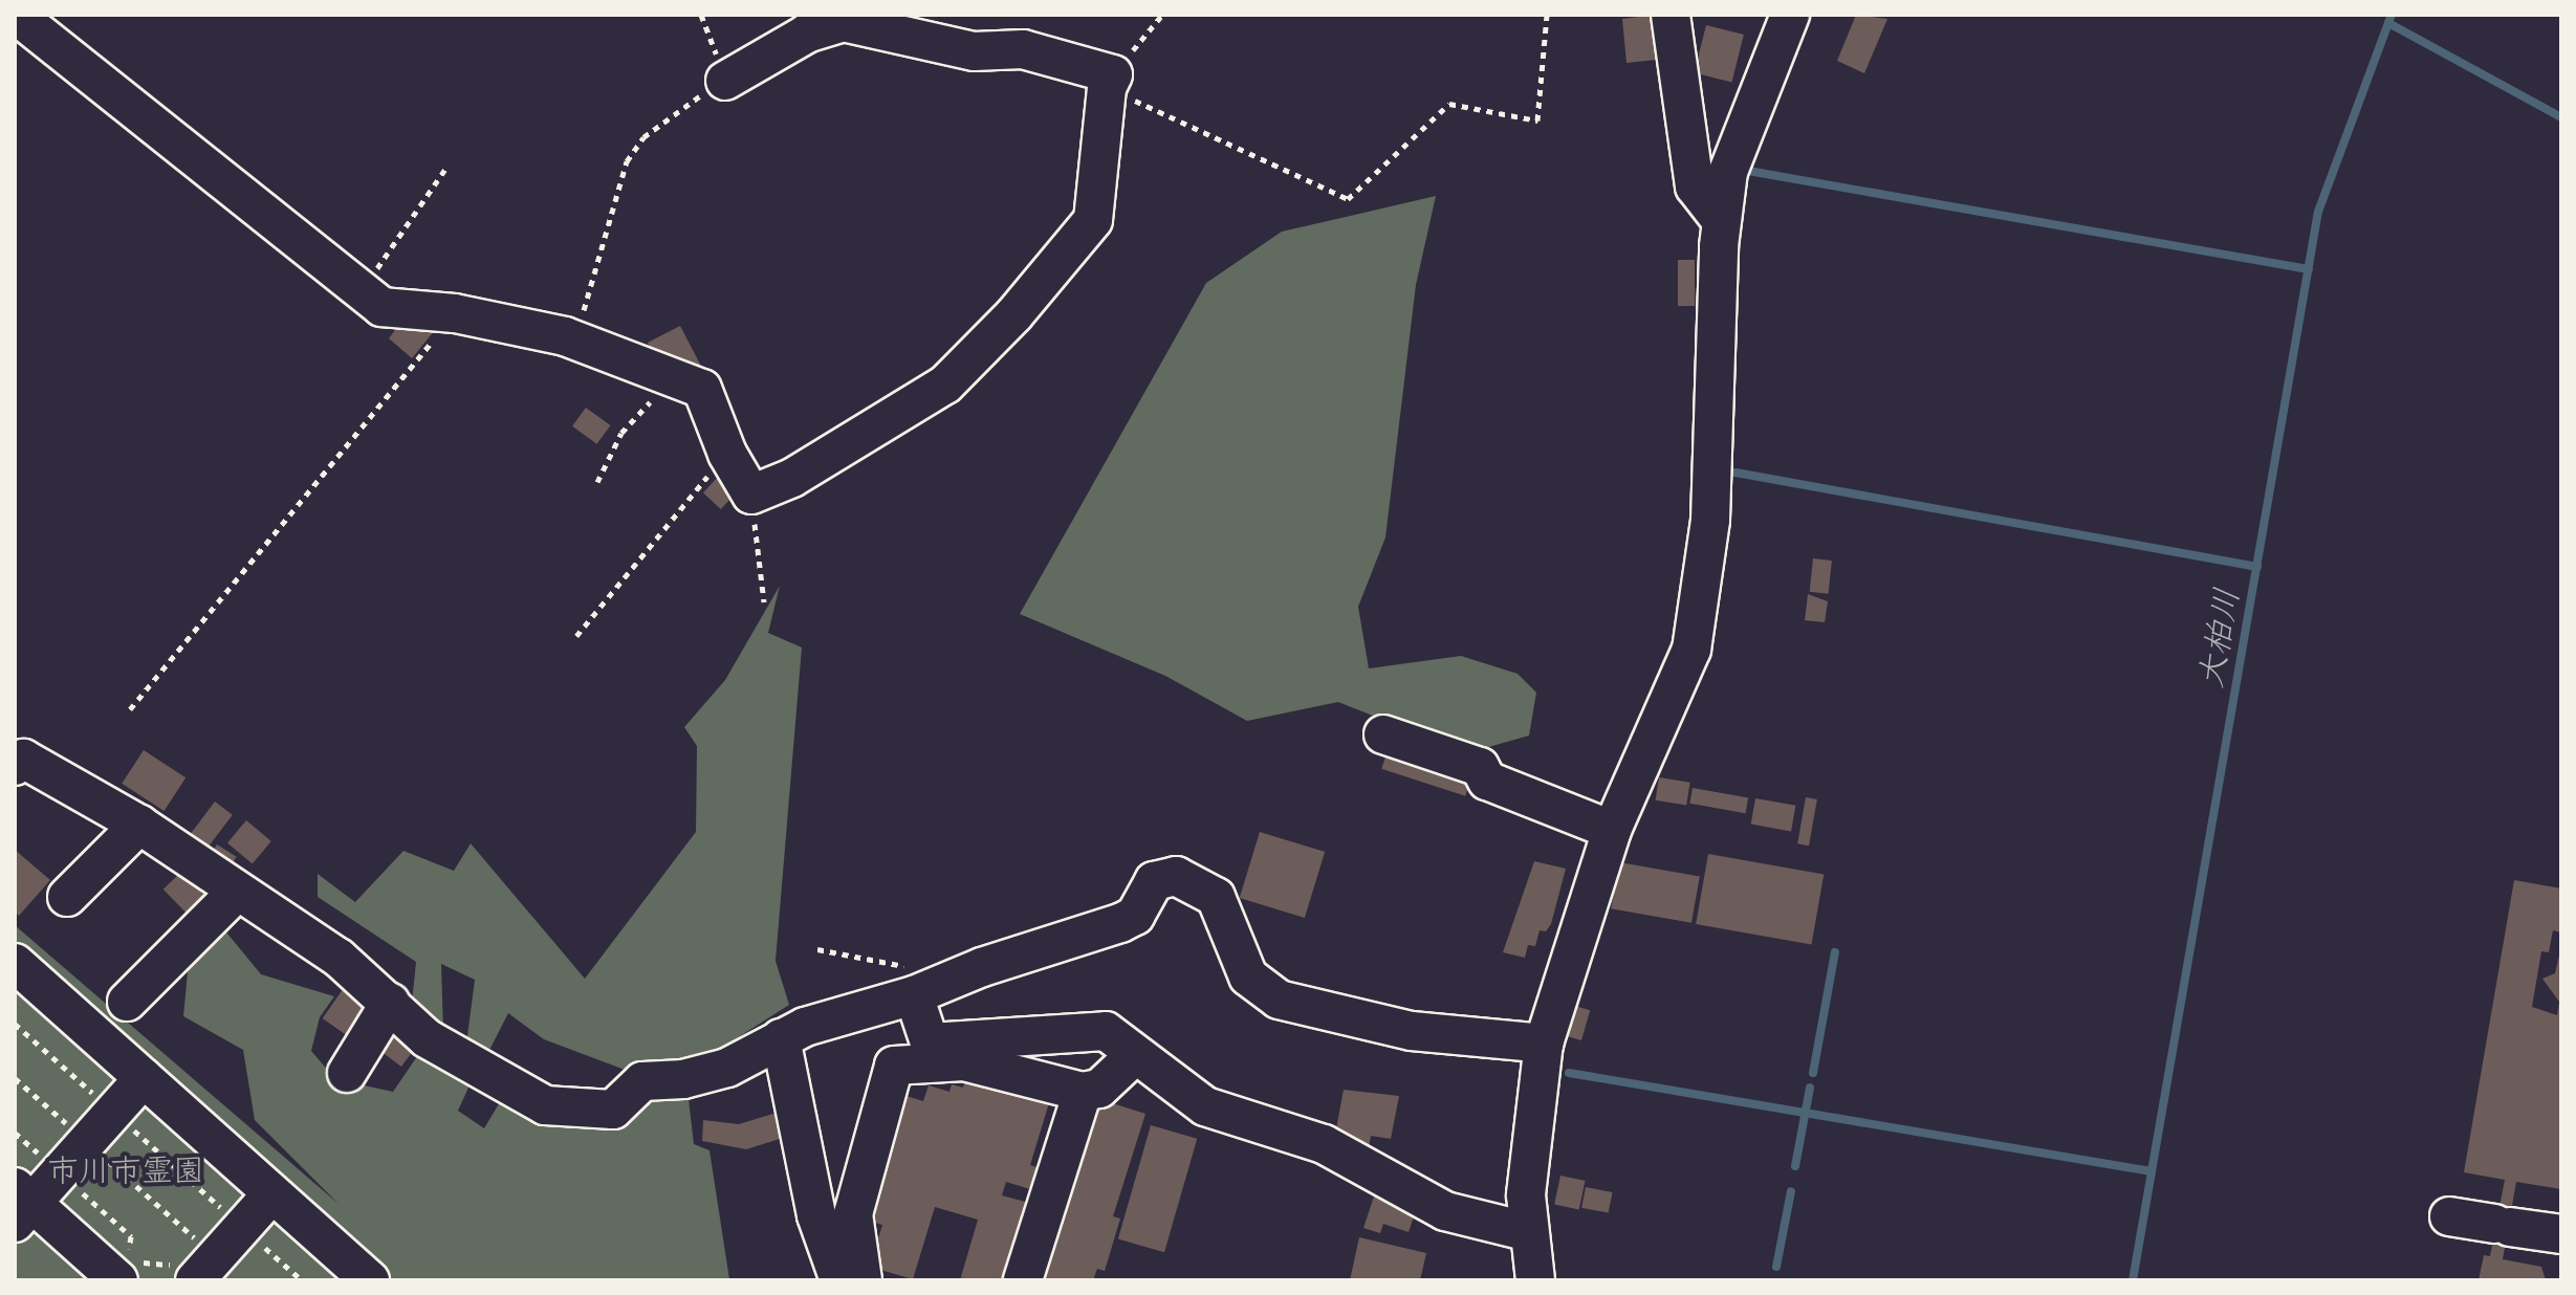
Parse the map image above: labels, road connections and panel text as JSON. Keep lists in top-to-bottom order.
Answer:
{
  "water": ["大柏川"],
  "parks": ["市川市霊園"]
}
